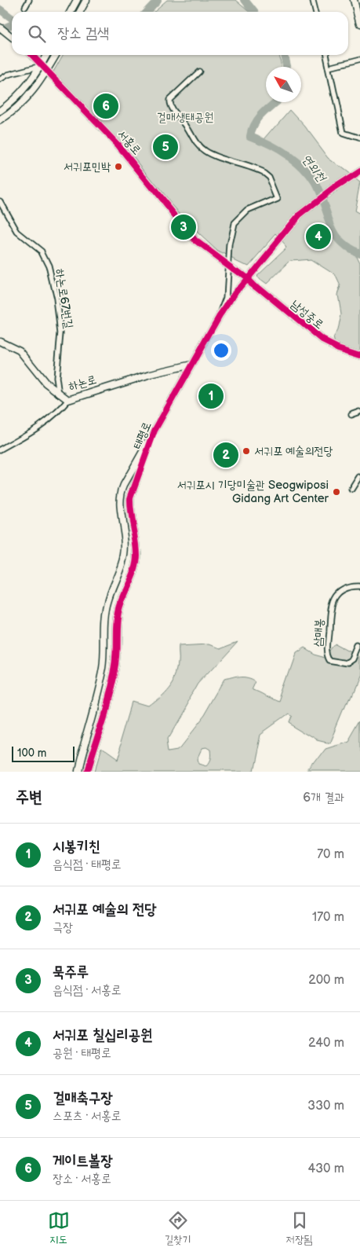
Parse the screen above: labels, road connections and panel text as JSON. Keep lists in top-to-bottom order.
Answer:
{
  "streets": {
    "street": [
      "서홍로",
      "하논로67번길",
      "남성중로",
      "하논로",
      "태평로",
      "삼매봉"
    ]
  },
  "crossings": [
    ["서홍로", "남성중로"],
    ["서홍로", "태평로"],
    ["하논로67번길", "하논로"],
    ["남성중로", "태평로"],
    ["하논로", "태평로"]
  ],
  "water": ["연외천"],
  "parks": ["걸매생태공원"],
  "places": ["서귀포민박", "서귀포 예술의전당", "서귀포시 기당미술관 Seogwiposi Gidang Art Center"],
  "scale_bar": "100 m",
  "north": "top left",
  "page": {
    "search": "장소 검색",
    "pins": [
      "6",
      "5",
      "3",
      "4",
      "1",
      "2"
    ],
    "scale": "100 m",
    "heading": ["주변", "6개 결과"],
    "list": [
      {
        "mark": "1",
        "name": "시봉키친",
        "note": "음식점 · 태평로",
        "value": "70 m"
      },
      {
        "mark": "2",
        "name": "서귀포 예술의 전당",
        "note": "극장",
        "value": "170 m"
      },
      {
        "mark": "3",
        "name": "묵주루",
        "note": "음식점 · 서홍로",
        "value": "200 m"
      },
      {
        "mark": "4",
        "name": "서귀포 칠십리공원",
        "note": "공원 · 태평로",
        "value": "240 m"
      },
      {
        "mark": "5",
        "name": "걸매축구장",
        "note": "스포츠 · 서홍로",
        "value": "330 m"
      },
      {
        "mark": "6",
        "name": "게이트볼장",
        "note": "장소 · 서홍로",
        "value": "430 m"
      }
    ],
    "nav": ["지도", "길찾기", "저장됨"]
  }
}
